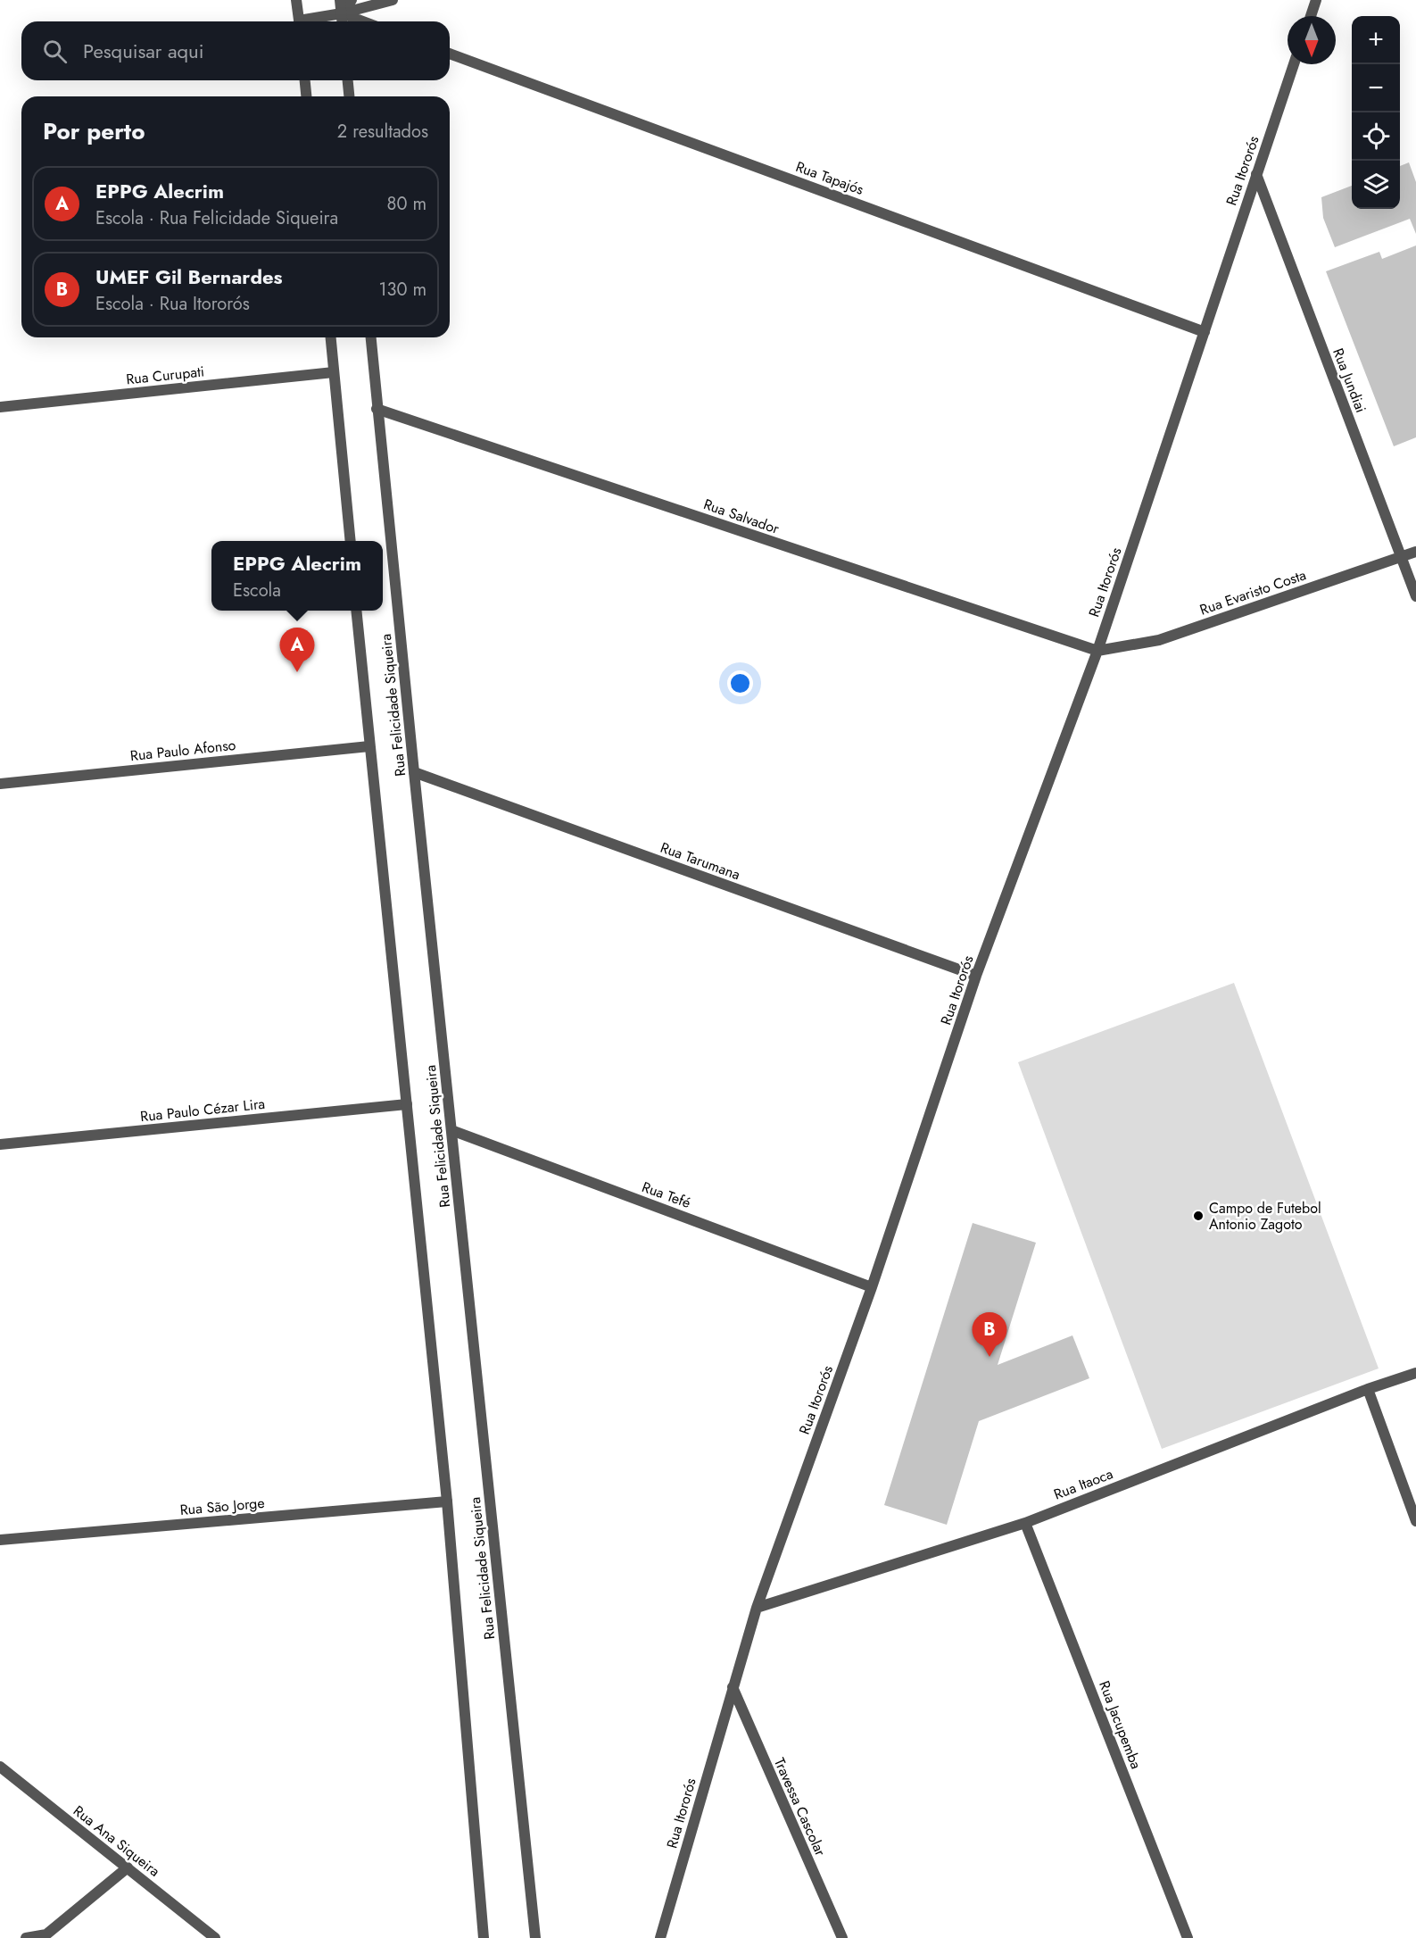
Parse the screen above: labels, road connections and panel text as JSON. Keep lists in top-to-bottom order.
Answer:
{
  "streets": {
    "street": [
      "Rua Itororós",
      "Rua Tapajós",
      "Rua Curupati",
      "Rua Jundiai",
      "Rua Salvador",
      "Rua Evaristo Costa",
      "Rua Felicidade Siqueira",
      "Rua Paulo Afonso",
      "Rua Tarumana",
      "Rua Paulo Cézar Lira",
      "Rua Tefé",
      "Rua Itaoca",
      "Rua São Jorge",
      "Rua Jacupemba",
      "Travessa Cascolar",
      "Rua Ana Siqueira"
    ]
  },
  "crossings": [
    ["Rua Itororós", "Rua Tapajós"],
    ["Rua Itororós", "Rua Jundiai"],
    ["Rua Itororós", "Rua Salvador"],
    ["Rua Itororós", "Rua Evaristo Costa"],
    ["Rua Itororós", "Rua Tarumana"],
    ["Rua Itororós", "Rua Tefé"],
    ["Rua Itororós", "Rua Itaoca"],
    ["Rua Itororós", "Travessa Cascolar"],
    ["Rua Jundiai", "Rua Evaristo Costa"],
    ["Rua Salvador", "Rua Evaristo Costa"],
    ["Rua Salvador", "Rua Felicidade Siqueira"],
    ["Rua Felicidade Siqueira", "Rua Paulo Afonso"],
    ["Rua Felicidade Siqueira", "Rua Tarumana"],
    ["Rua Felicidade Siqueira", "Rua Paulo Cézar Lira"],
    ["Rua Felicidade Siqueira", "Rua Tefé"],
    ["Rua Felicidade Siqueira", "Rua São Jorge"],
    ["Rua Itaoca", "Rua Jacupemba"]
  ],
  "places": ["Campo de Futebol Antonio Zagoto"],
  "north": "bottom",
  "page": {
    "map_buttons": ["+", "−"],
    "search": "Pesquisar aqui",
    "heading": ["Por perto", "2 resultados"],
    "list": [
      {
        "mark": "A",
        "name": "EPPG Alecrim",
        "note": "Escola · Rua Felicidade Siqueira",
        "value": "80 m"
      },
      {
        "mark": "B",
        "name": "UMEF Gil Bernardes",
        "note": "Escola · Rua Itororós",
        "value": "130 m"
      }
    ],
    "popup": ["EPPG Alecrim", "Escola"],
    "pins": ["A", "B"]
  }
}
